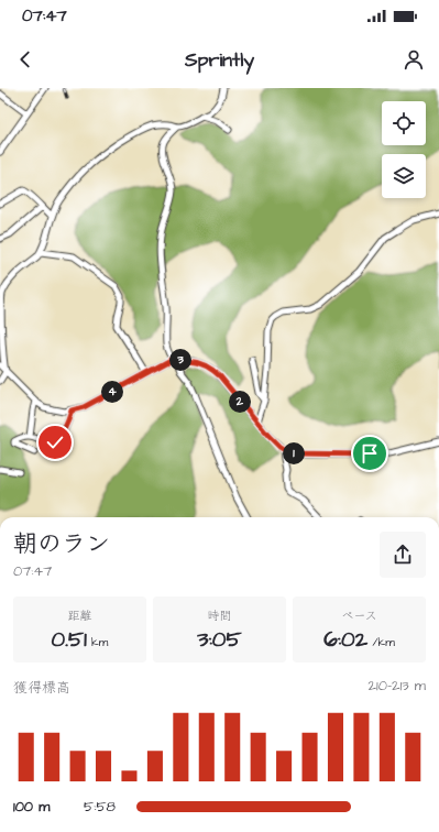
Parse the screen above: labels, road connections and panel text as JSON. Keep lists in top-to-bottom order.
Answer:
{
  "page": {
    "status": "07:47",
    "header": "Sprintly",
    "pins": [
      "3",
      "4",
      "2",
      "1"
    ],
    "heading": ["朝のラン", "07:47"],
    "stats": [
      ["距離", "0.51 km"],
      ["時間", "3:05"],
      ["ペース", "6:02 /km"]
    ],
    "chart": ["獲得標高", "210–213 m"],
    "list": [
      {
        "name": "100 m",
        "note": "5:58"
      }
    ]
  }
}
